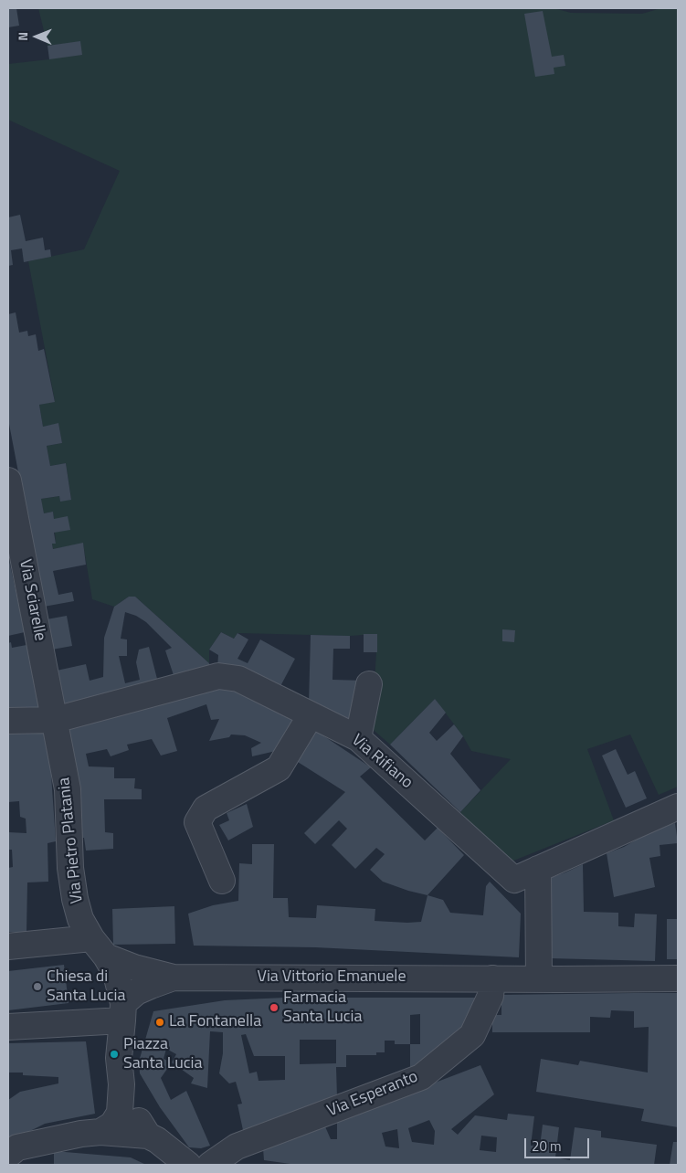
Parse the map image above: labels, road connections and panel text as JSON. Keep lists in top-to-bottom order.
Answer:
{
  "streets": {
    "street": [
      "Via Sciarelle",
      "Via Rifiano",
      "Via Pietro Platania",
      "Via Vittorio Emanuele",
      "Via Esperanto"
    ]
  },
  "crossings": [
    ["Via Sciarelle", "Via Rifiano"],
    ["Via Sciarelle", "Via Pietro Platania"],
    ["Via Rifiano", "Via Pietro Platania"],
    ["Via Pietro Platania", "Via Vittorio Emanuele"],
    ["Via Vittorio Emanuele", "Via Esperanto"]
  ],
  "places": [
    "Chiesa di Santa Lucia",
    "Farmacia Santa Lucia",
    "La Fontanella",
    "Piazza Santa Lucia"
  ],
  "scale_bar": "20 m",
  "north": "left"
}
